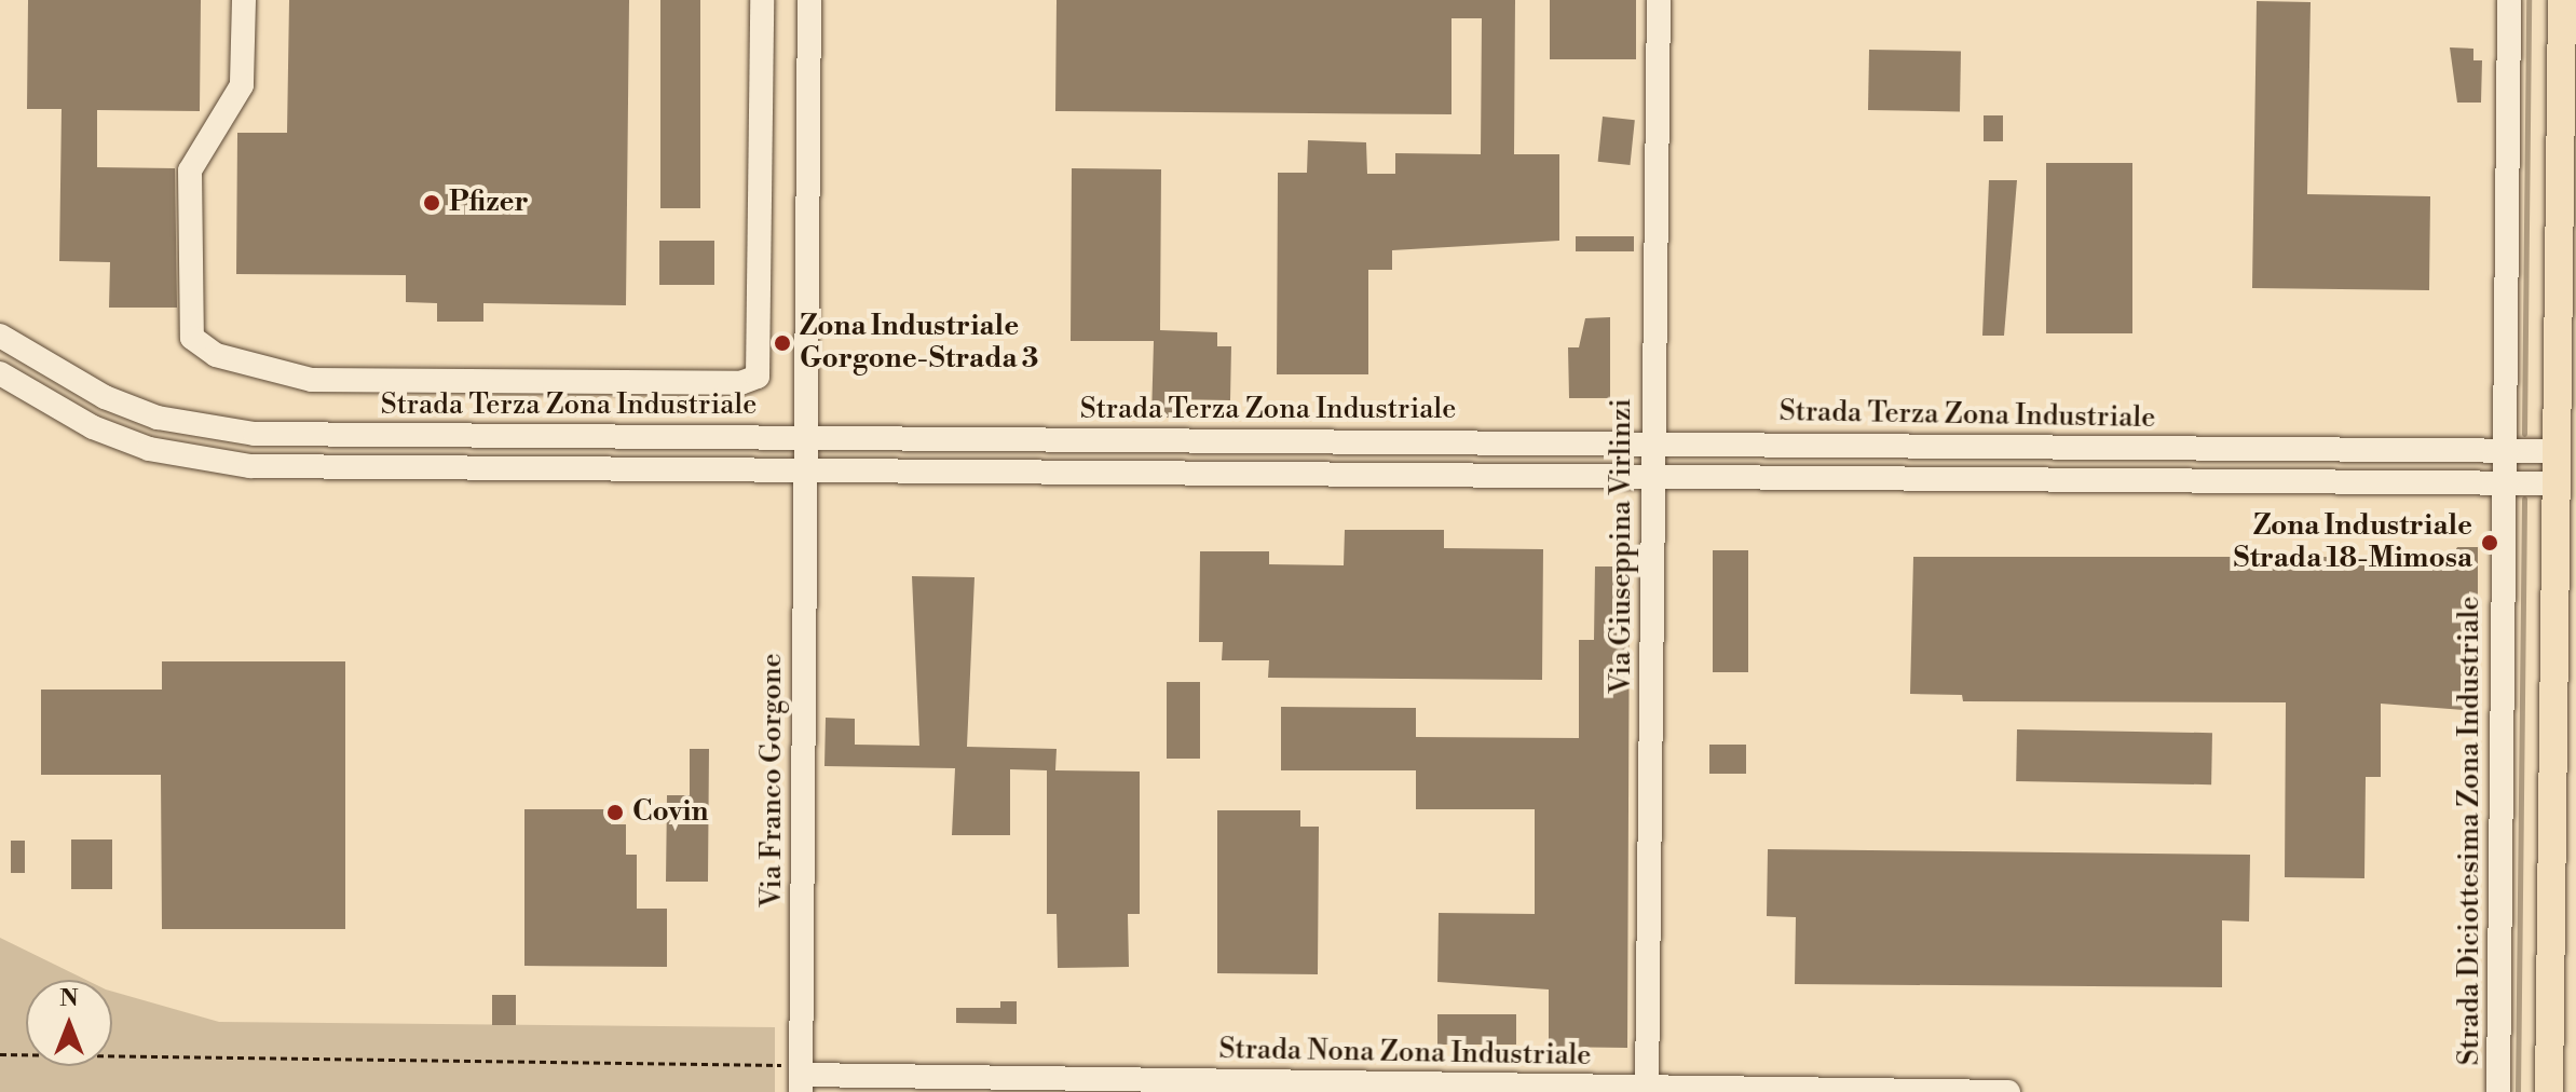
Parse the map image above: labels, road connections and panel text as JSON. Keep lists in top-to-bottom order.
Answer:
{
  "streets": {
    "street": [
      "Strada Terza Zona Industriale",
      "Via Giuseppina Virlinzi",
      "Via Franco Gorgone",
      "Strada Diciottesima Zona Industriale",
      "Strada Nona Zona Industriale"
    ]
  },
  "crossings": [
    ["Strada Terza Zona Industriale", "Via Giuseppina Virlinzi"],
    ["Strada Terza Zona Industriale", "Via Franco Gorgone"],
    ["Strada Terza Zona Industriale", "Strada Diciottesima Zona Industriale"],
    ["Via Giuseppina Virlinzi", "Strada Nona Zona Industriale"],
    ["Via Franco Gorgone", "Strada Nona Zona Industriale"]
  ],
  "places": [
    "Pfizer",
    "Zona Industriale Gorgone-Strada 3",
    "Zona Industriale Strada 18-Mimosa",
    "Covin"
  ],
  "north": "top"
}
